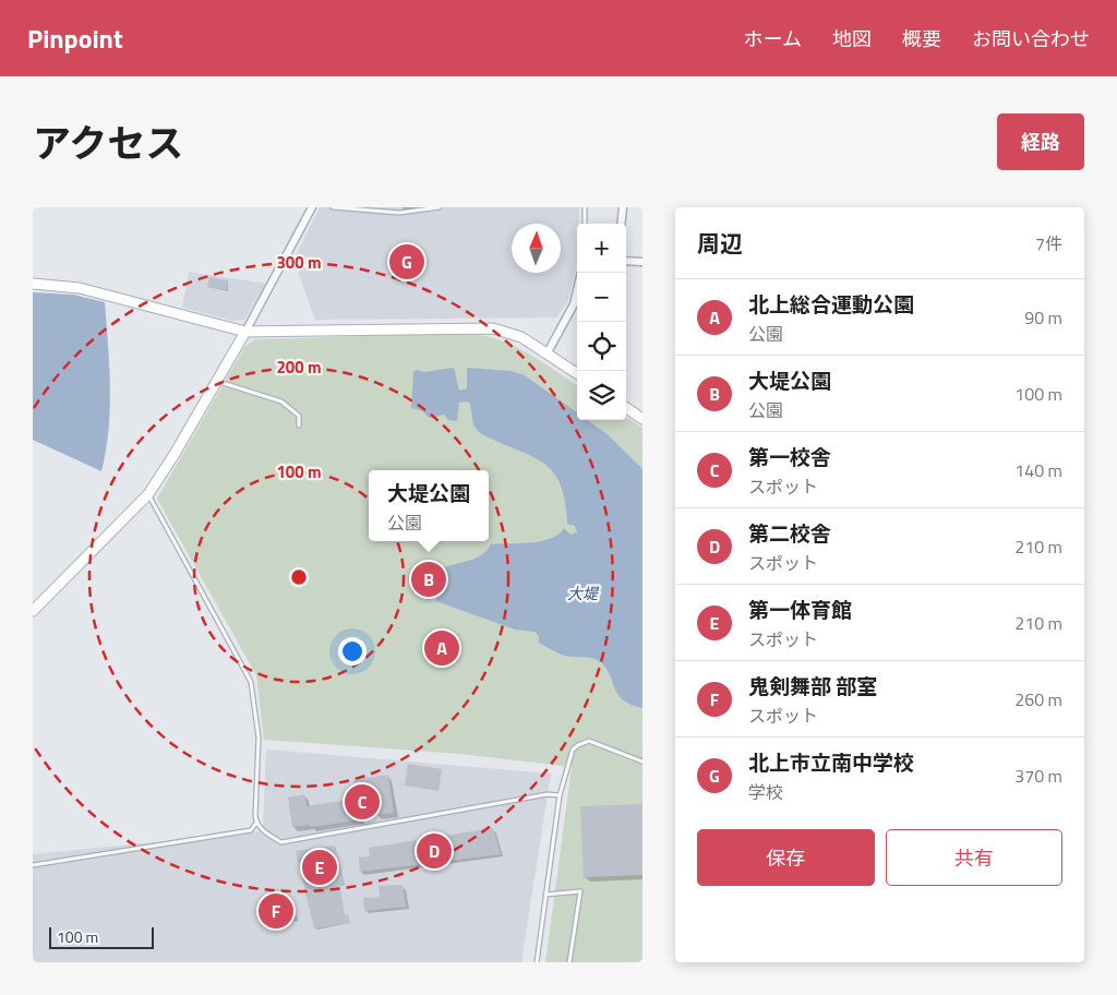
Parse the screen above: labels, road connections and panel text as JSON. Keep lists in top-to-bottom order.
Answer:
{
  "water": ["大堤"],
  "scale_bar": "100 m",
  "north": "top",
  "page": {
    "header": "Pinpoint",
    "nav": [
      "ホーム",
      "地図",
      "概要",
      "お問い合わせ"
    ],
    "title": "アクセス",
    "buttons": [
      "経路",
      ["保存", "共有"]
    ],
    "heading": ["周辺", "7件"],
    "map_buttons": ["+", "−"],
    "pins": [
      "G",
      "B",
      "A",
      "C",
      "D",
      "E",
      "F"
    ],
    "list": [
      {
        "mark": "A",
        "name": "北上総合運動公園",
        "note": "公園",
        "value": "90 m"
      },
      {
        "mark": "B",
        "name": "大堤公園",
        "note": "公園",
        "value": "100 m"
      },
      {
        "mark": "C",
        "name": "第一校舎",
        "note": "スポット",
        "value": "140 m"
      },
      {
        "mark": "D",
        "name": "第二校舎",
        "note": "スポット",
        "value": "210 m"
      },
      {
        "mark": "E",
        "name": "第一体育館",
        "note": "スポット",
        "value": "210 m"
      },
      {
        "mark": "F",
        "name": "鬼剣舞部 部室",
        "note": "スポット",
        "value": "260 m"
      },
      {
        "mark": "G",
        "name": "北上市立南中学校",
        "note": "学校",
        "value": "370 m"
      }
    ],
    "popup": ["大堤公園", "公園"],
    "scale": "100 m"
  },
  "rings": ["300 m", "200 m", "100 m"]
}
